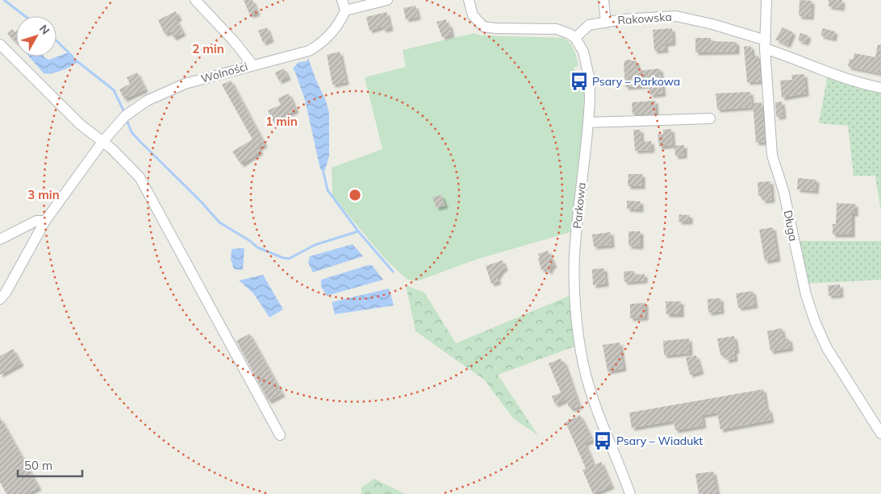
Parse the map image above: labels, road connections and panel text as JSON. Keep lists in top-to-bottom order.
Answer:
{
  "streets": {
    "street": [
      "Rakowska",
      "Wolności",
      "Parkowa",
      "Długa"
    ]
  },
  "crossings": [
    ["Rakowska", "Parkowa"],
    ["Rakowska", "Długa"]
  ],
  "places": {
    "bus stop": ["Psary – Parkowa", "Psary – Wiadukt"]
  },
  "scale_bar": "50 m",
  "north": "top right",
  "rings": ["2 min", "1 min", "3 min"]
}
